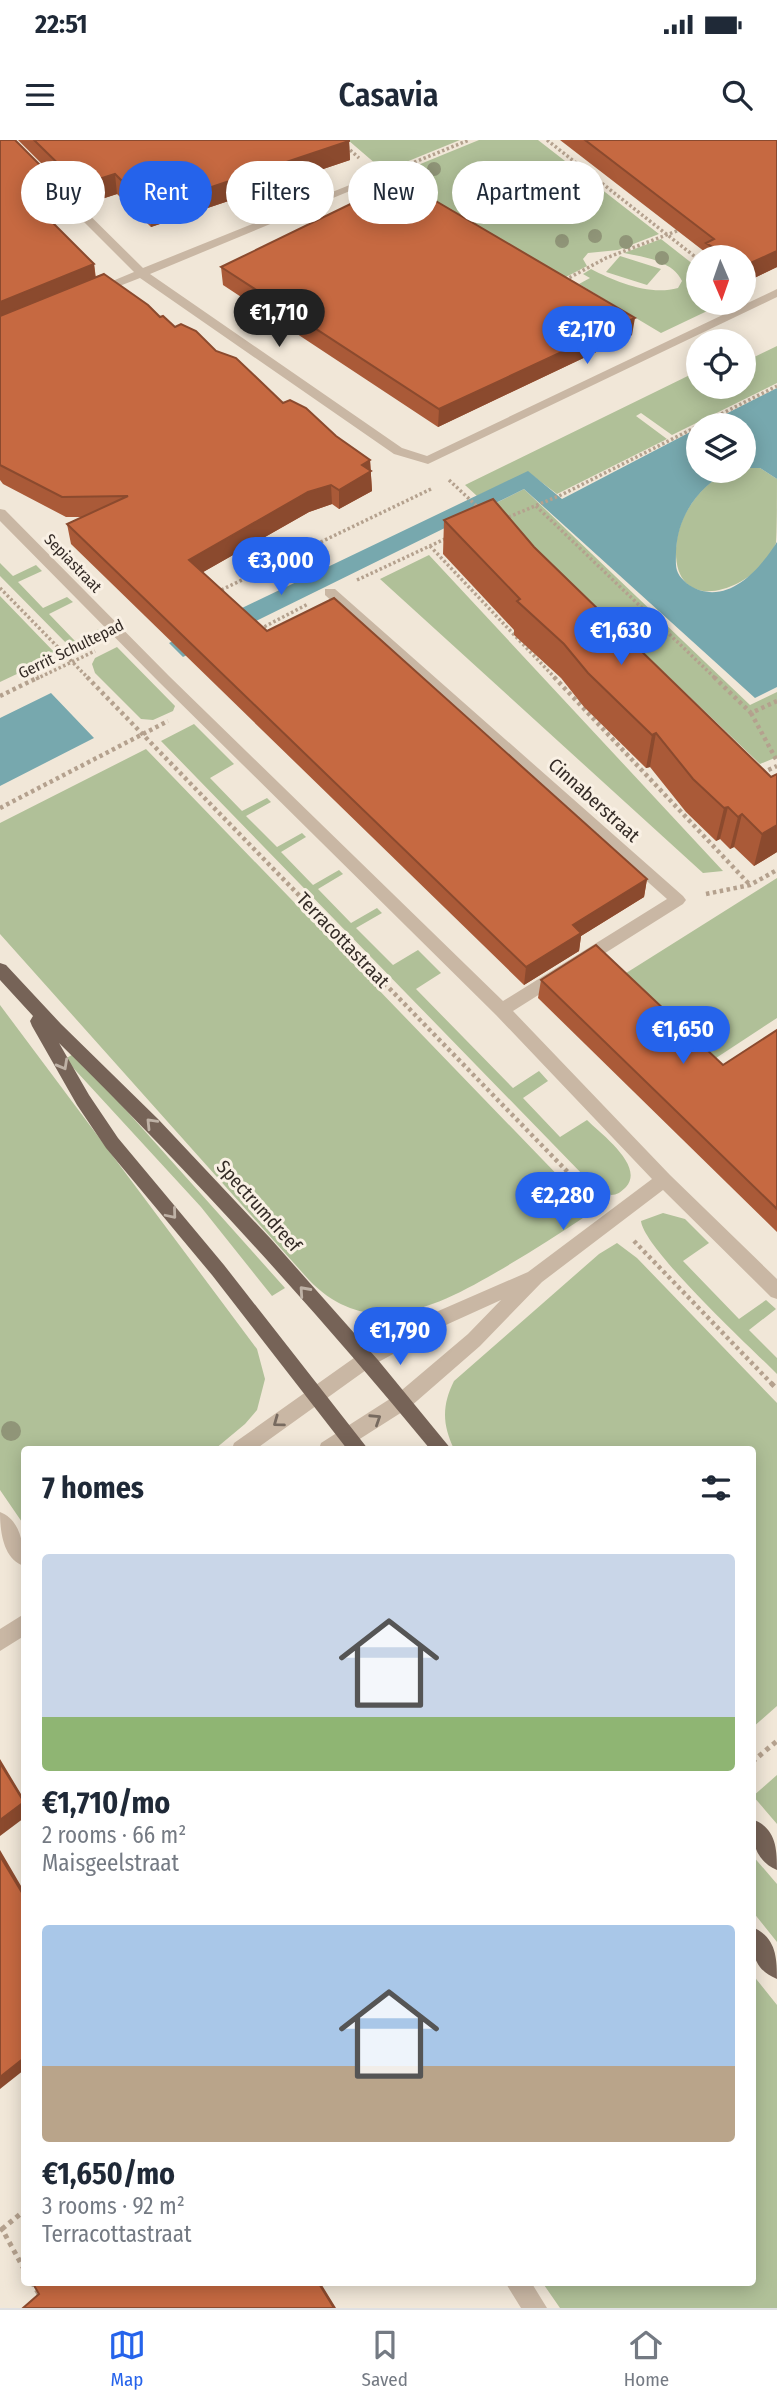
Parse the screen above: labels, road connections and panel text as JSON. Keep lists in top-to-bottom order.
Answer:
{
  "streets": {
    "main road": ["Spectrumdreef"],
    "street": ["Sepiastraat", "Cinnaberstraat"],
    "path": ["Gerrit Schultepad", "Terracottastraat"]
  },
  "crossings": [
    ["Sepiastraat", "Gerrit Schultepad"],
    ["Gerrit Schultepad", "Terracottastraat"]
  ],
  "north": "bottom",
  "page": {
    "status": "22:51",
    "header": "Casavia",
    "chip": [
      "Buy",
      "Rent",
      "Filters",
      "New",
      "Apartment"
    ],
    "price": [
      "€1,710",
      "€2,170",
      "€3,000",
      "€1,630",
      "€1,650",
      "€2,280",
      "€1,790"
    ],
    "heading": "7 homes",
    "list": [
      {
        "name": "€1,710/mo",
        "note": "2 rooms · 66 m² · Maisgeelstraat"
      },
      {
        "name": "€1,650/mo",
        "note": "3 rooms · 92 m² · Terracottastraat"
      }
    ],
    "tabs": ["Map", "Saved", "Home"]
  }
}
